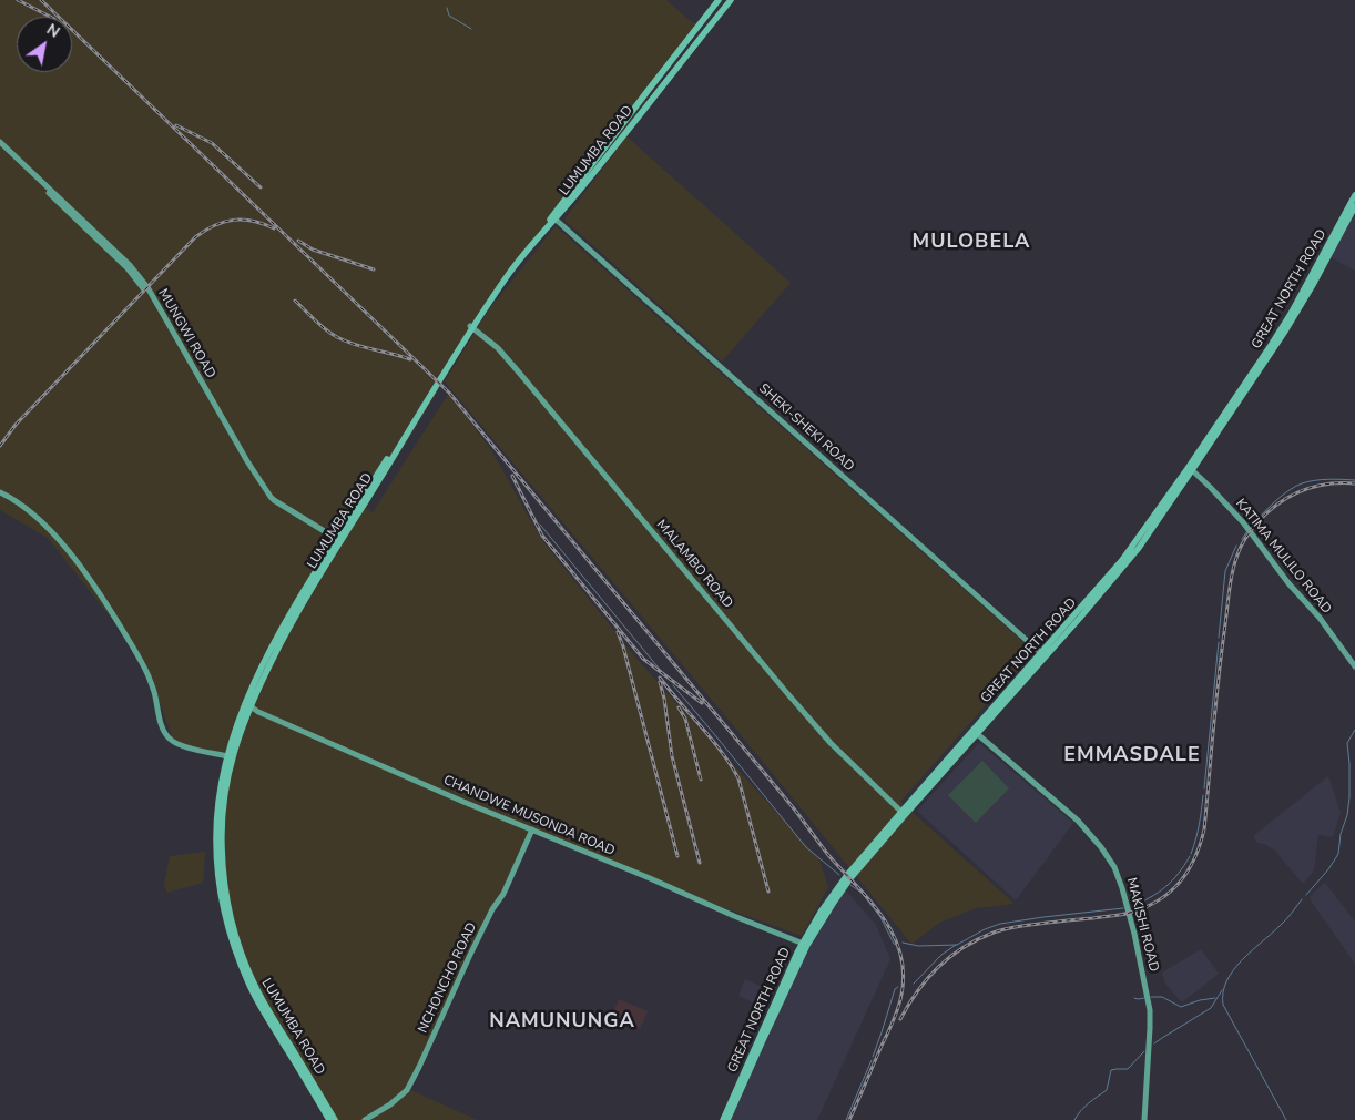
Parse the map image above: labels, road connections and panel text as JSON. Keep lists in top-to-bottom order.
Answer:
{
  "streets": {
    "main road": ["LUMUMBA ROAD", "GREAT NORTH ROAD"],
    "street": [
      "MUNGWI ROAD",
      "SHEKI-SHEKI ROAD",
      "KATIMA MULILO ROAD",
      "MALAMBO ROAD",
      "CHANDWE MUSONDA ROAD",
      "MAKISHI ROAD",
      "NCHONCHO ROAD"
    ]
  },
  "crossings": [
    ["LUMUMBA ROAD", "MUNGWI ROAD"],
    ["LUMUMBA ROAD", "SHEKI-SHEKI ROAD"],
    ["LUMUMBA ROAD", "MALAMBO ROAD"],
    ["LUMUMBA ROAD", "CHANDWE MUSONDA ROAD"],
    ["GREAT NORTH ROAD", "SHEKI-SHEKI ROAD"],
    ["GREAT NORTH ROAD", "KATIMA MULILO ROAD"],
    ["GREAT NORTH ROAD", "MALAMBO ROAD"],
    ["GREAT NORTH ROAD", "CHANDWE MUSONDA ROAD"],
    ["GREAT NORTH ROAD", "MAKISHI ROAD"],
    ["CHANDWE MUSONDA ROAD", "NCHONCHO ROAD"]
  ],
  "districts": ["MULOBELA", "EMMASDALE", "NAMUNUNGA"],
  "north": "top right"
}
